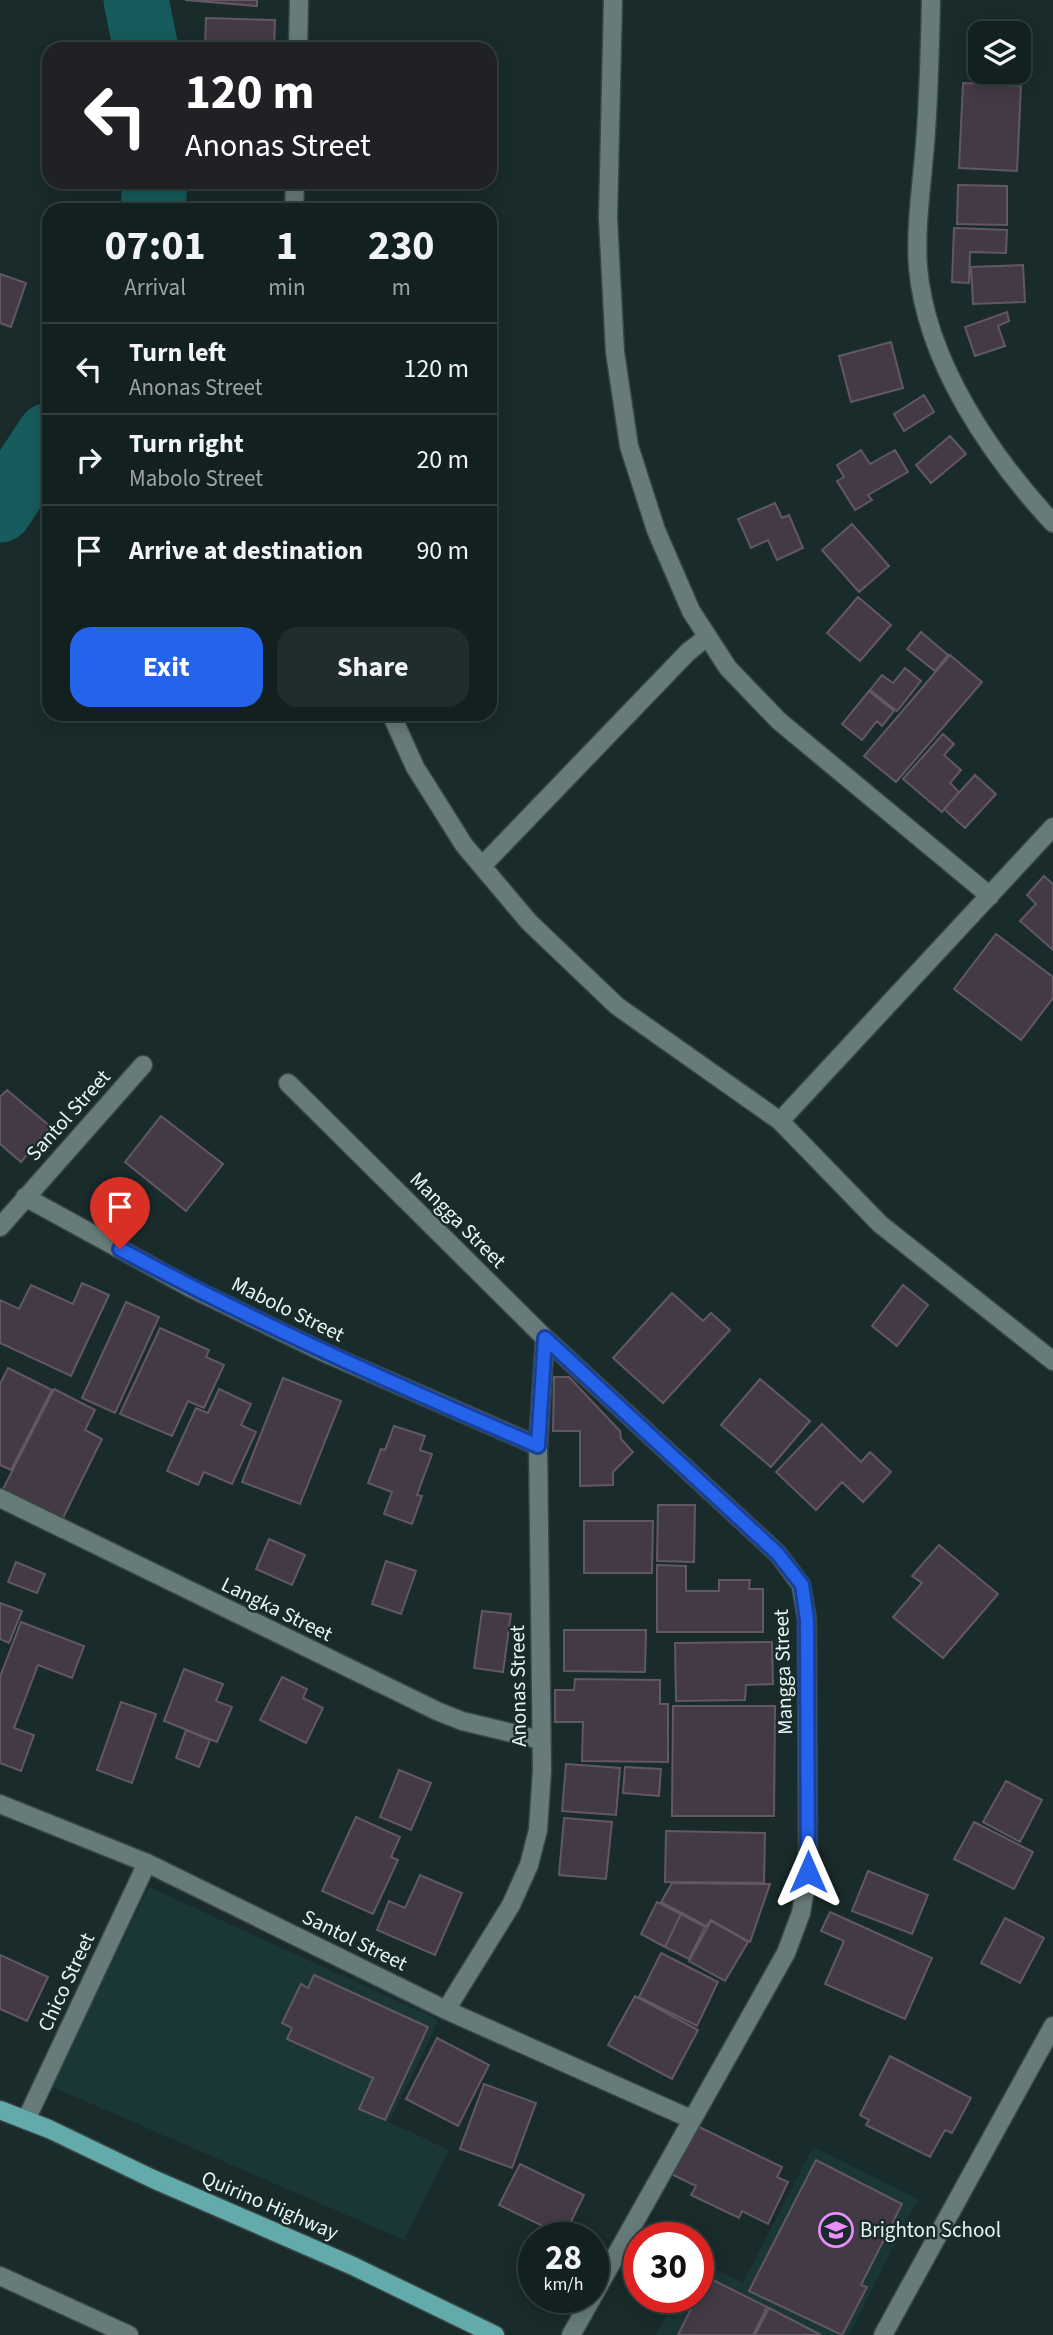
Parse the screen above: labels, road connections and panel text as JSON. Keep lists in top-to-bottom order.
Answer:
{
  "streets": {
    "main road": ["Quirino Highway"],
    "street": [
      "Santol Street",
      "Mangga Street",
      "Mabolo Street",
      "Langka Street",
      "Anonas Street",
      "Chico Street"
    ]
  },
  "crossings": [
    ["Santol Street", "Mangga Street"],
    ["Santol Street", "Mabolo Street"],
    ["Santol Street", "Anonas Street"],
    ["Santol Street", "Chico Street"],
    ["Mangga Street", "Anonas Street"],
    ["Mabolo Street", "Anonas Street"],
    ["Langka Street", "Anonas Street"],
    ["Chico Street", "Quirino Highway"]
  ],
  "places": {
    "school or university": ["Brighton School"]
  },
  "page": {
    "turn": ["120 m", "Anonas Street"],
    "eta": [
      "07:01",
      "Arrival",
      "1",
      "min",
      "230",
      "m"
    ],
    "list": [
      {
        "name": "Turn left",
        "note": "Anonas Street",
        "value": "120 m"
      },
      {
        "name": "Turn right",
        "note": "Mabolo Street",
        "value": "20 m"
      },
      {
        "name": "Arrive at destination",
        "value": "90 m"
      }
    ],
    "buttons": ["Exit", "Share"],
    "speed": "28 km/h",
    "limit": "30"
  }
}
